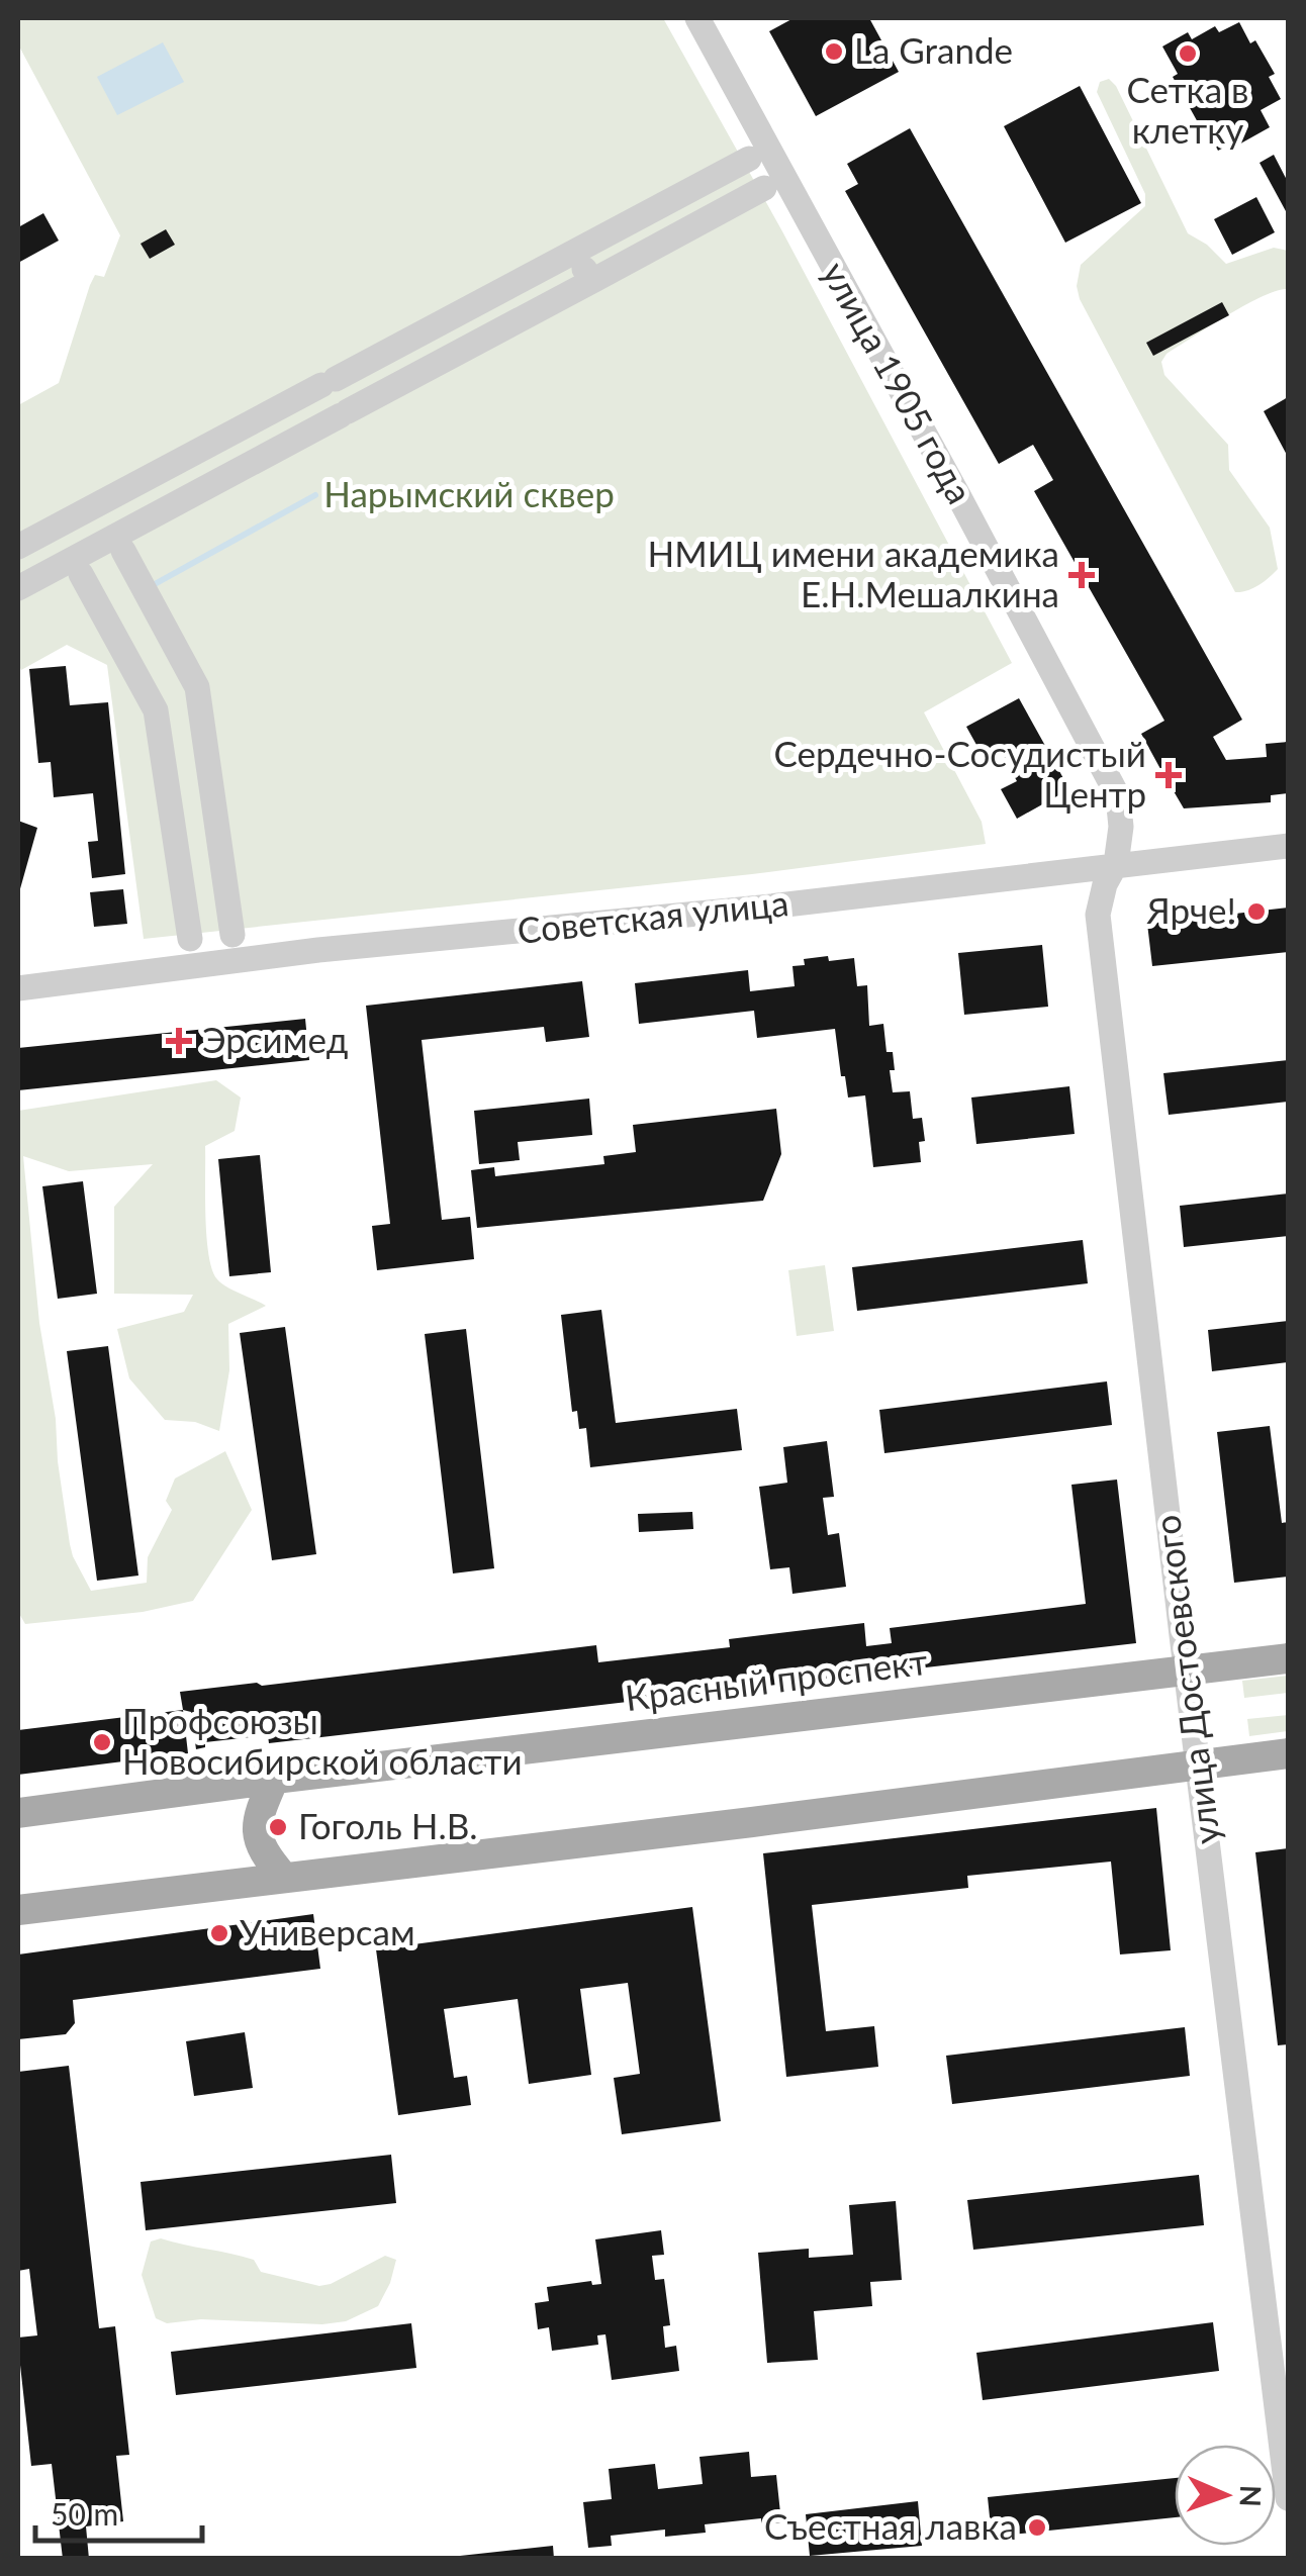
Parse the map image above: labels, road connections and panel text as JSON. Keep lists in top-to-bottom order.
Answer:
{
  "streets": {
    "main road": ["Красный проспект"],
    "street": ["улица 1905 года", "Советская улица", "улица Достоевского"]
  },
  "crossings": [
    ["улица 1905 года", "Советская улица"],
    ["улица 1905 года", "улица Достоевского"],
    ["Советская улица", "улица Достоевского"],
    ["улица Достоевского", "Красный проспект"]
  ],
  "parks": ["Нарымский сквер"],
  "places": {
    "other": [
      "La Grande",
      "Сетка в клетку",
      "Ярче!",
      "Профсоюзы Новосибирской области",
      "Гоголь Н.В.",
      "Универсам",
      "Съестная лавка"
    ],
    "health": ["НМИЦ имени академика Е.Н.Мешалкина", "Сердечно-Сосудистый Центр", "Эрсимед"]
  },
  "scale_bar": "50 m",
  "north": "right"
}
